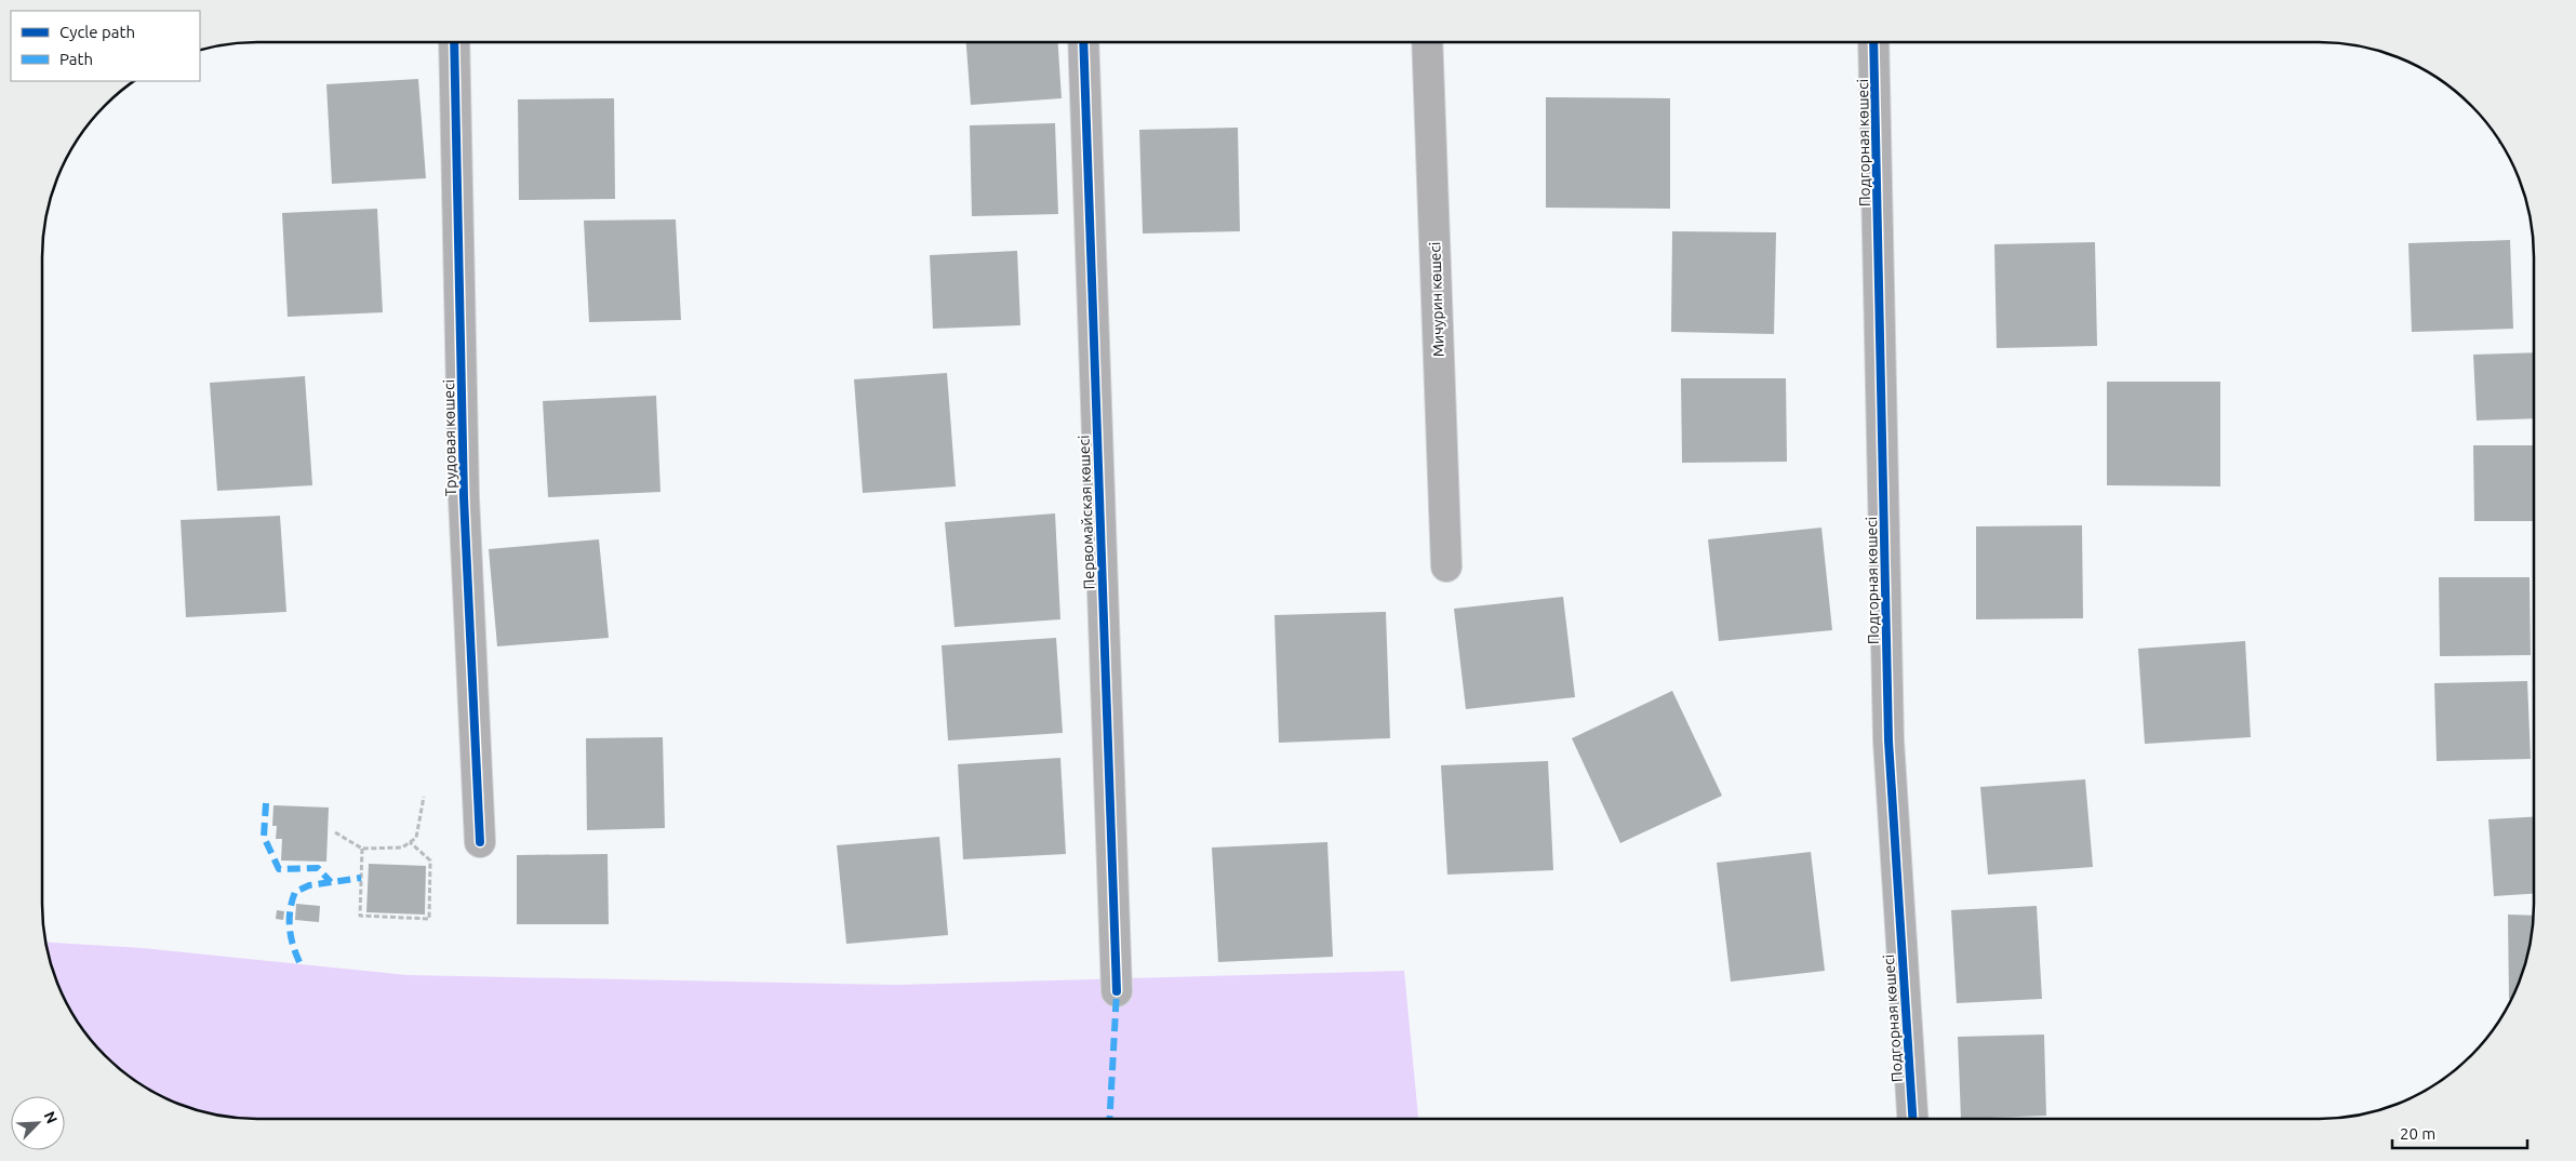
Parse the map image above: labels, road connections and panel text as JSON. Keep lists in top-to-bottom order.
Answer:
{
  "streets": {
    "street": [
      "Подгорная көшесі",
      "Мичурин көшесі",
      "Трудовая көшесі",
      "Первомайская көшесі"
    ]
  },
  "legend": ["Cycle path", "Path"],
  "scale_bar": "20 m",
  "north": "top right"
}
